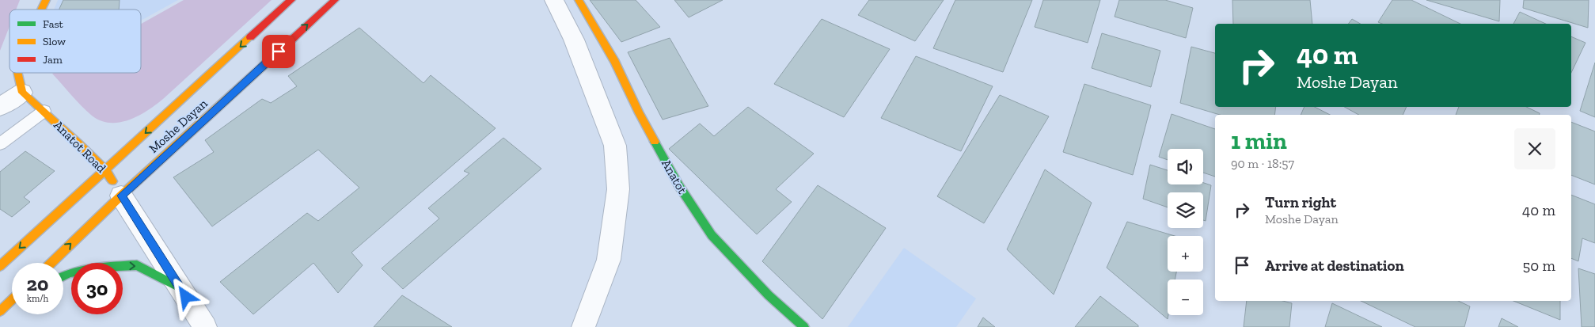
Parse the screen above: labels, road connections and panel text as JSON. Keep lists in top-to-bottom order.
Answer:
{
  "streets": {
    "street": ["Moshe Dayan", "Anatot Road", "Anatot"]
  },
  "crossings": [
    ["Moshe Dayan", "Anatot Road"]
  ],
  "legend": ["Fast", "Slow", "Jam"],
  "page": {
    "turn": ["40 m", "Moshe Dayan"],
    "heading": ["1 min", "90 m · 18:57"],
    "map_buttons": ["+", "−"],
    "list": [
      {
        "name": "Turn right",
        "note": "Moshe Dayan",
        "value": "40 m"
      },
      {
        "name": "Arrive at destination",
        "value": "50 m"
      }
    ],
    "speed": "20 km/h",
    "limit": "30"
  }
}
